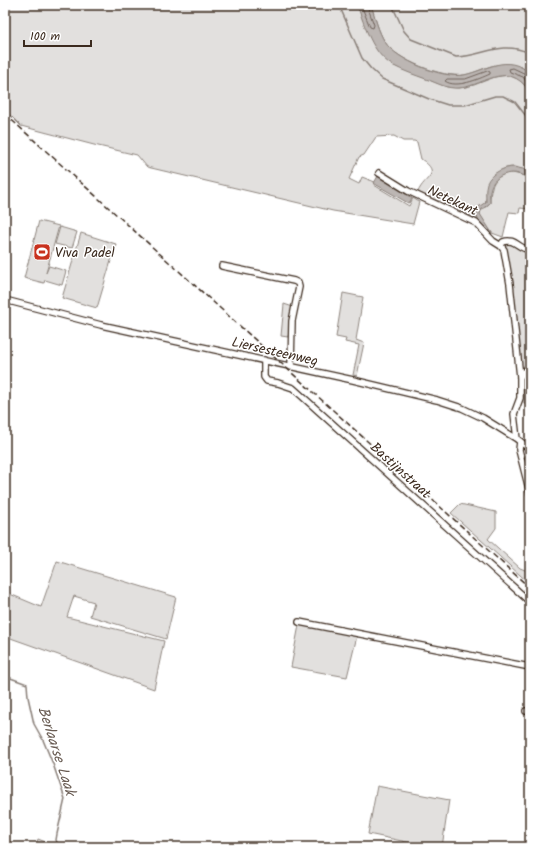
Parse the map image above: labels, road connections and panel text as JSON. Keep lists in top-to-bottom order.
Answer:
{
  "streets": {
    "street": ["Netekant", "Liersesteenweg", "Bastijnstraat"]
  },
  "crossings": [
    ["Liersesteenweg", "Bastijnstraat"]
  ],
  "water": ["Berlaarse Laak"],
  "places": {
    "sports": ["Viva Padel"]
  },
  "scale_bar": "100 m"
}
